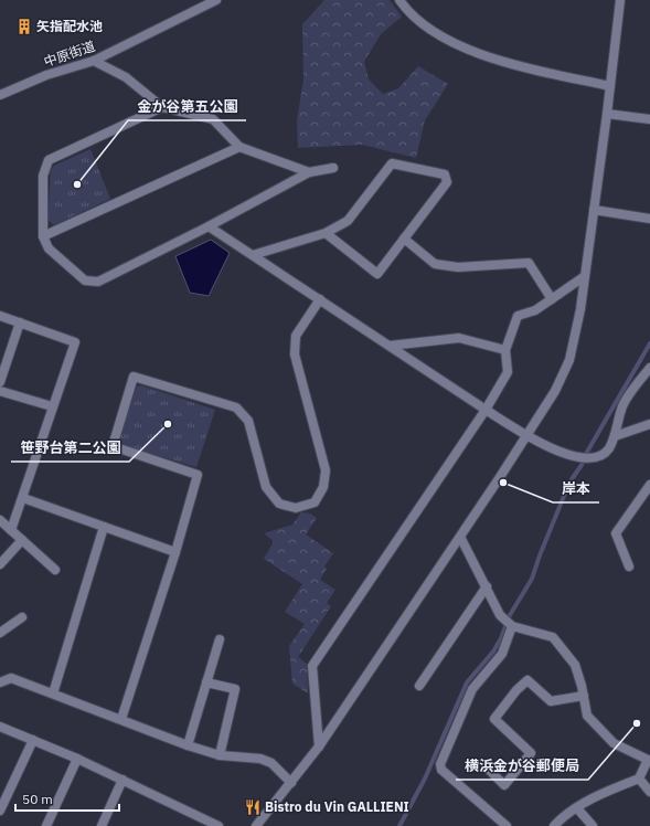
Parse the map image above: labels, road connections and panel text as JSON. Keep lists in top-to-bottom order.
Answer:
{
  "streets": {
    "street": ["中原街道"]
  },
  "places": {
    "building": ["矢指配水池"],
    "other": [
      "金が谷第五公園",
      "笹野台第二公園",
      "岸本",
      "横浜金が谷郵便局"
    ],
    "restaurant": ["Bistro du Vin GALLIENI"]
  },
  "scale_bar": "50 m"
}
